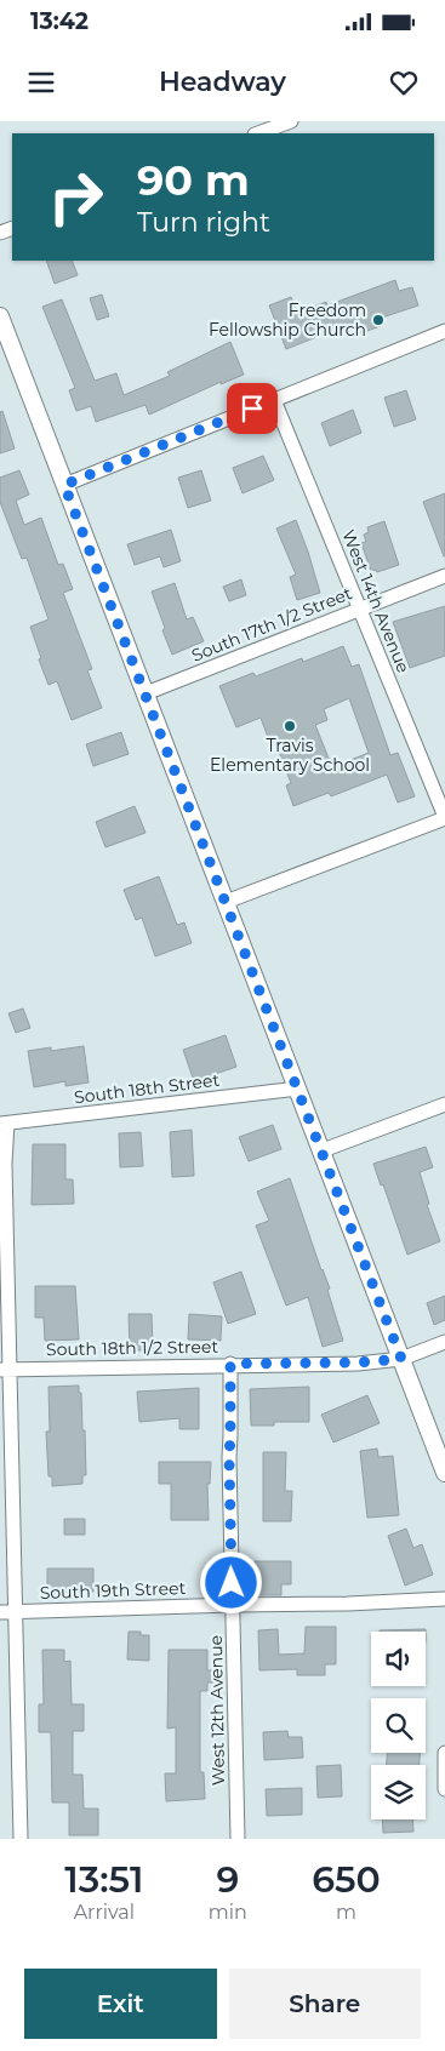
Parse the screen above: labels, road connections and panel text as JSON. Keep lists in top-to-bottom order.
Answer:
{
  "streets": {
    "street": [
      "West 14th Avenue",
      "South 17th 1/2 Street",
      "South 18th Street",
      "South 18th 1/2 Street",
      "South 19th Street",
      "West 12th Avenue"
    ]
  },
  "crossings": [
    ["West 14th Avenue", "South 17th 1/2 Street"],
    ["South 18th 1/2 Street", "West 12th Avenue"],
    ["South 19th Street", "West 12th Avenue"]
  ],
  "places": ["Freedom Fellowship Church", "Travis Elementary School"],
  "page": {
    "status": "13:42",
    "header": "Headway",
    "turn": ["90 m", "Turn right"],
    "eta": [
      "13:51",
      "Arrival",
      "9",
      "min",
      "650",
      "m"
    ],
    "buttons": ["Exit", "Share"]
  }
}
